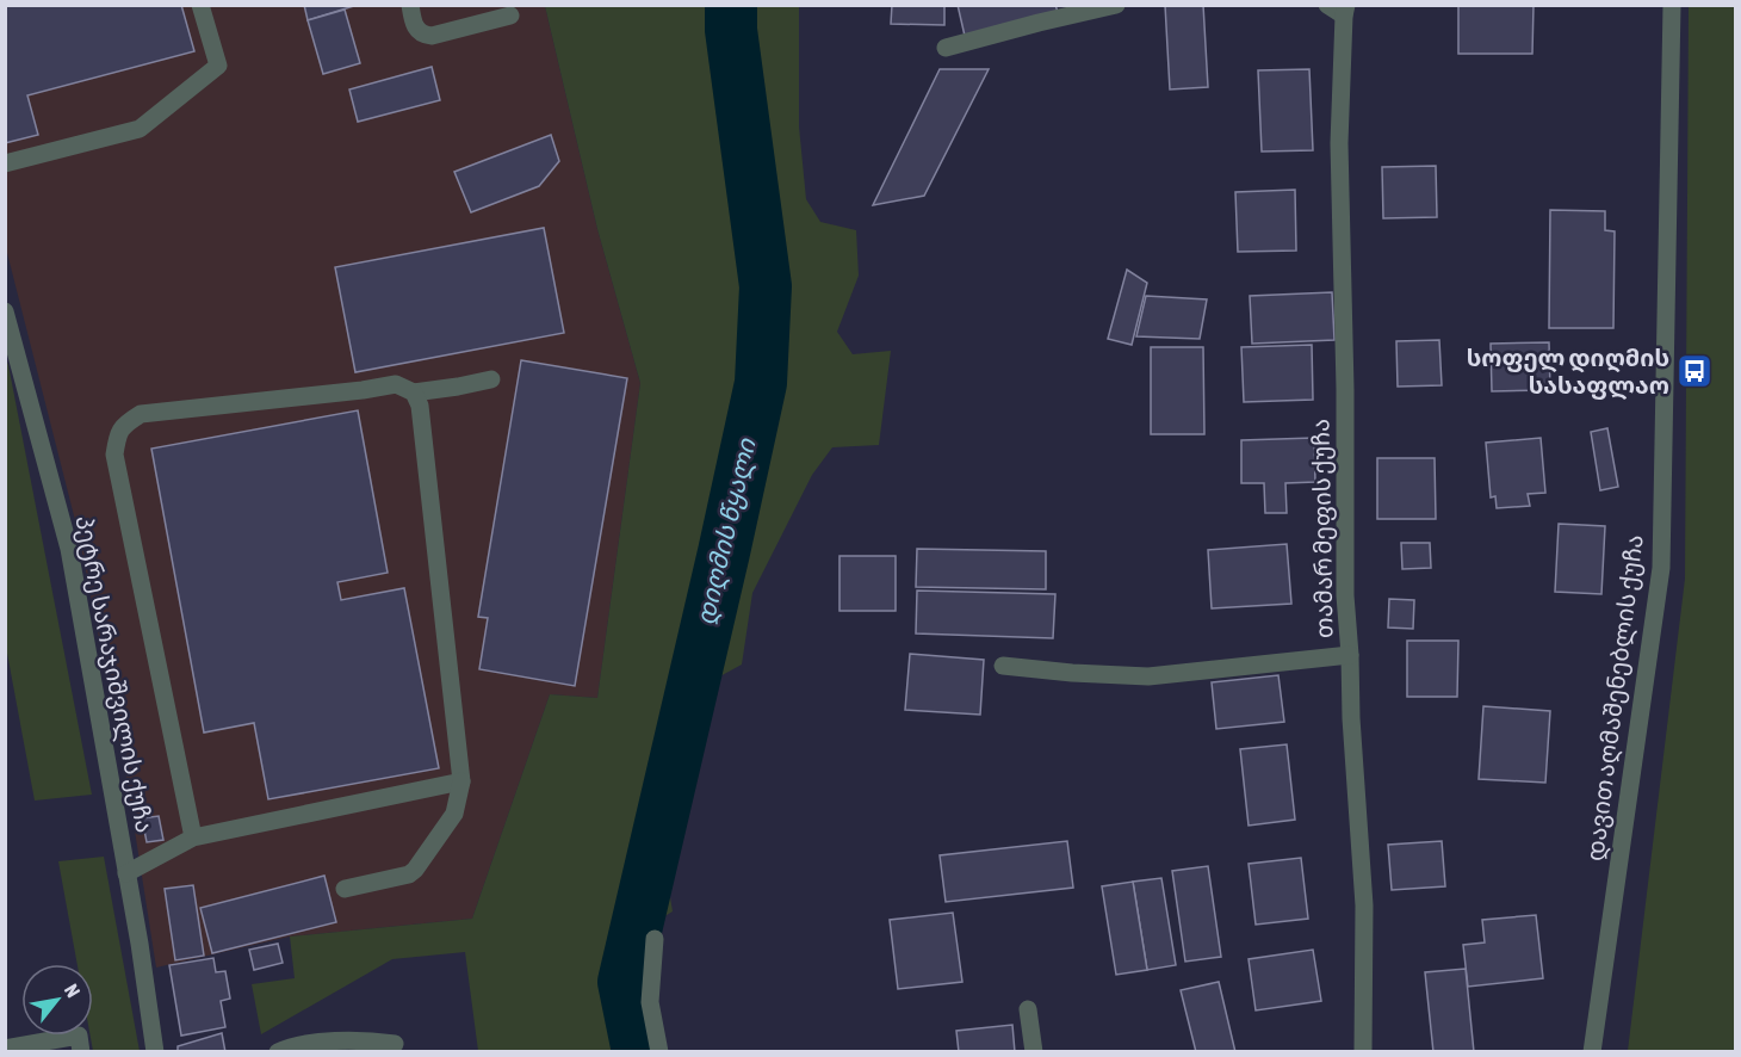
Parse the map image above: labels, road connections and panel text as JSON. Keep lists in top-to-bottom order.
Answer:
{
  "streets": {
    "street": ["თამარ მეფის ქუჩა", "პეტრე სარაჯიშვილის ქუჩა", "დავით აღმაშენებლის ქუჩა"]
  },
  "water": ["დიღმის წყალი"],
  "places": {
    "bus stop": ["სოფელ დიღმის სასაფლაო"]
  },
  "north": "top right"
}
